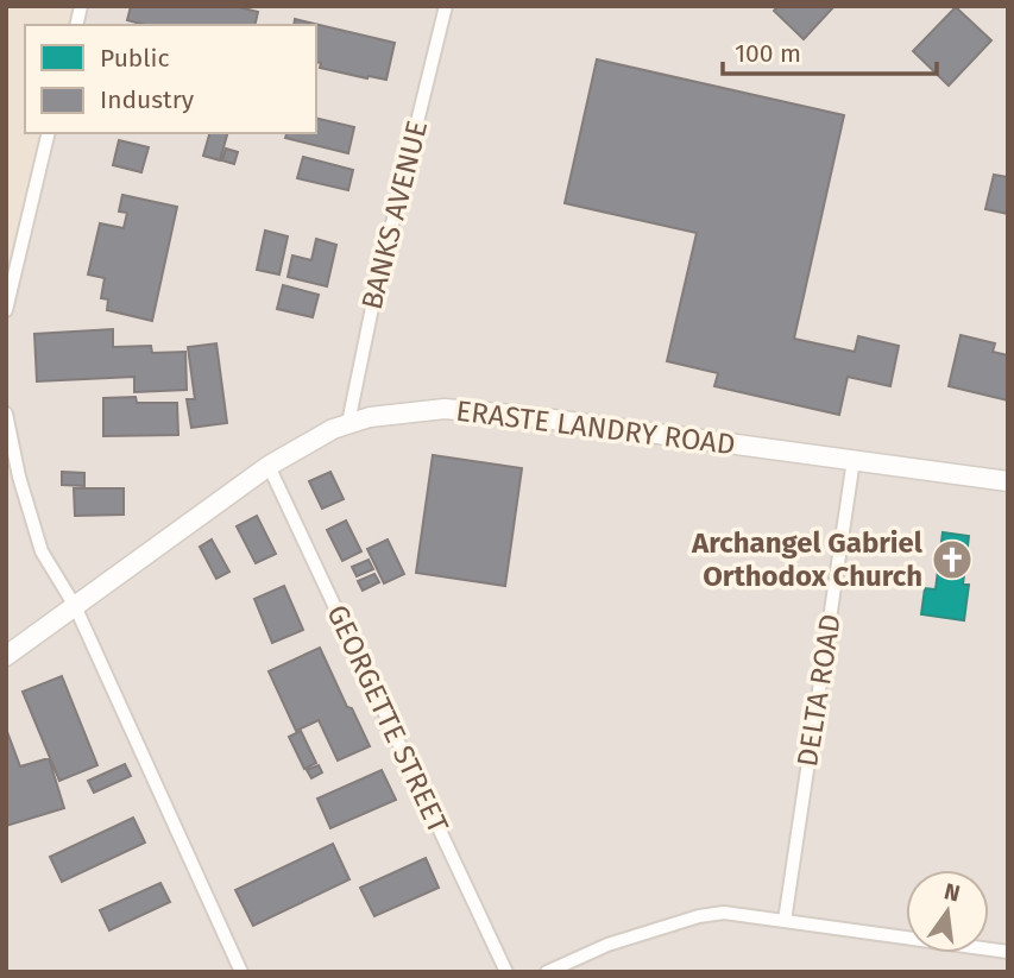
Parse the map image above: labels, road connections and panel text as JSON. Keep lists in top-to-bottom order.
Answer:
{
  "streets": {
    "street": [
      "BANKS AVENUE",
      "ERASTE LANDRY ROAD",
      "DELTA ROAD",
      "GEORGETTE STREET"
    ]
  },
  "crossings": [
    ["BANKS AVENUE", "ERASTE LANDRY ROAD"],
    ["ERASTE LANDRY ROAD", "DELTA ROAD"],
    ["ERASTE LANDRY ROAD", "GEORGETTE STREET"]
  ],
  "places": {
    "church": ["Archangel Gabriel Orthodox Church"]
  },
  "legend": ["Public", "Industry"],
  "scale_bar": "100 m",
  "north": "top"
}
